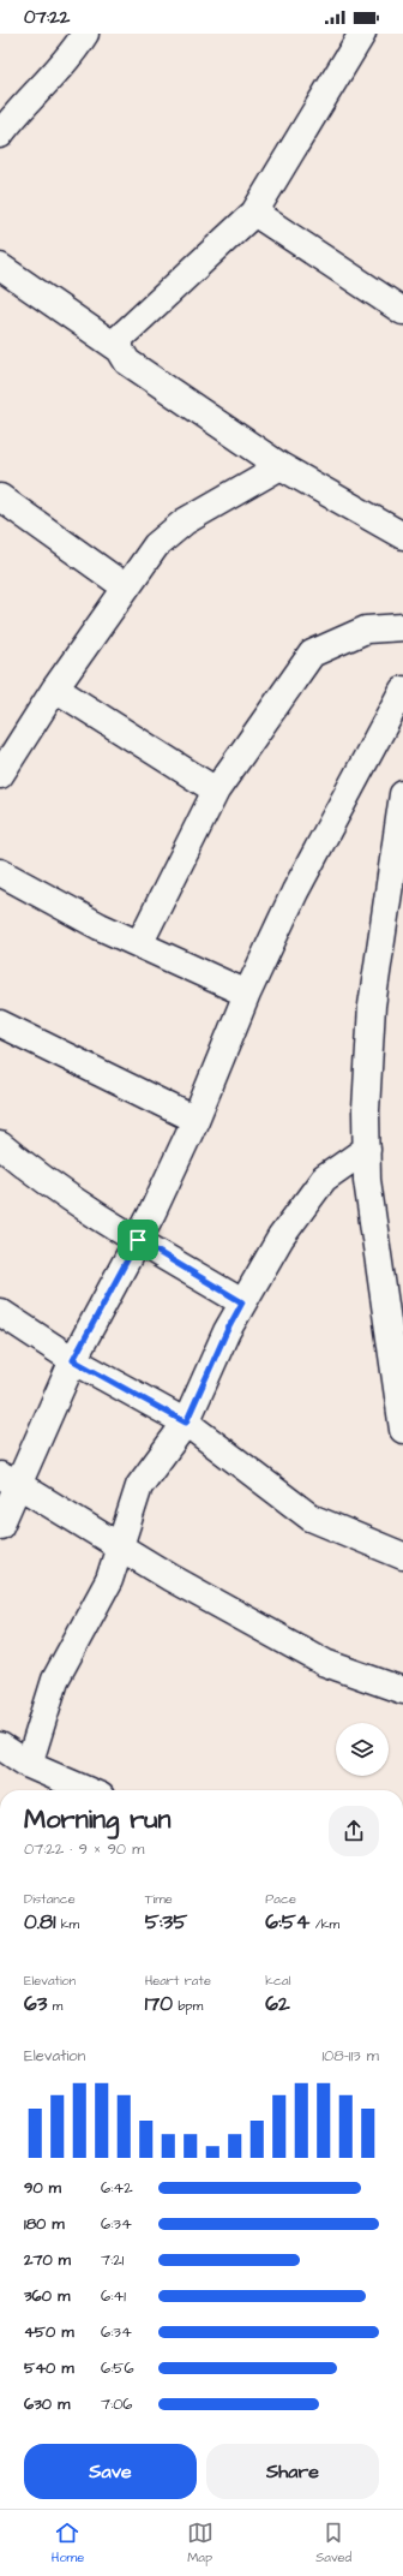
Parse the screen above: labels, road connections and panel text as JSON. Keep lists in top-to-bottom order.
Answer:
{
  "page": {
    "status": "07:22",
    "heading": ["Morning run", "07:22 · 9 × 90 m"],
    "stats": [
      ["Distance", "0.81 km"],
      ["Time", "5:35"],
      ["Pace", "6:54 /km"],
      ["Elevation", "63 m"],
      ["Heart rate", "170 bpm"],
      ["kcal", "62"]
    ],
    "chart": ["Elevation", "108–113 m"],
    "list": [
      {
        "name": "90 m",
        "note": "6:42"
      },
      {
        "name": "180 m",
        "note": "6:34"
      },
      {
        "name": "270 m",
        "note": "7:21"
      },
      {
        "name": "360 m",
        "note": "6:41"
      },
      {
        "name": "450 m",
        "note": "6:34"
      },
      {
        "name": "540 m",
        "note": "6:56"
      },
      {
        "name": "630 m",
        "note": "7:06"
      }
    ],
    "buttons": ["Save", "Share"],
    "tabs": ["Home", "Map", "Saved"]
  }
}
